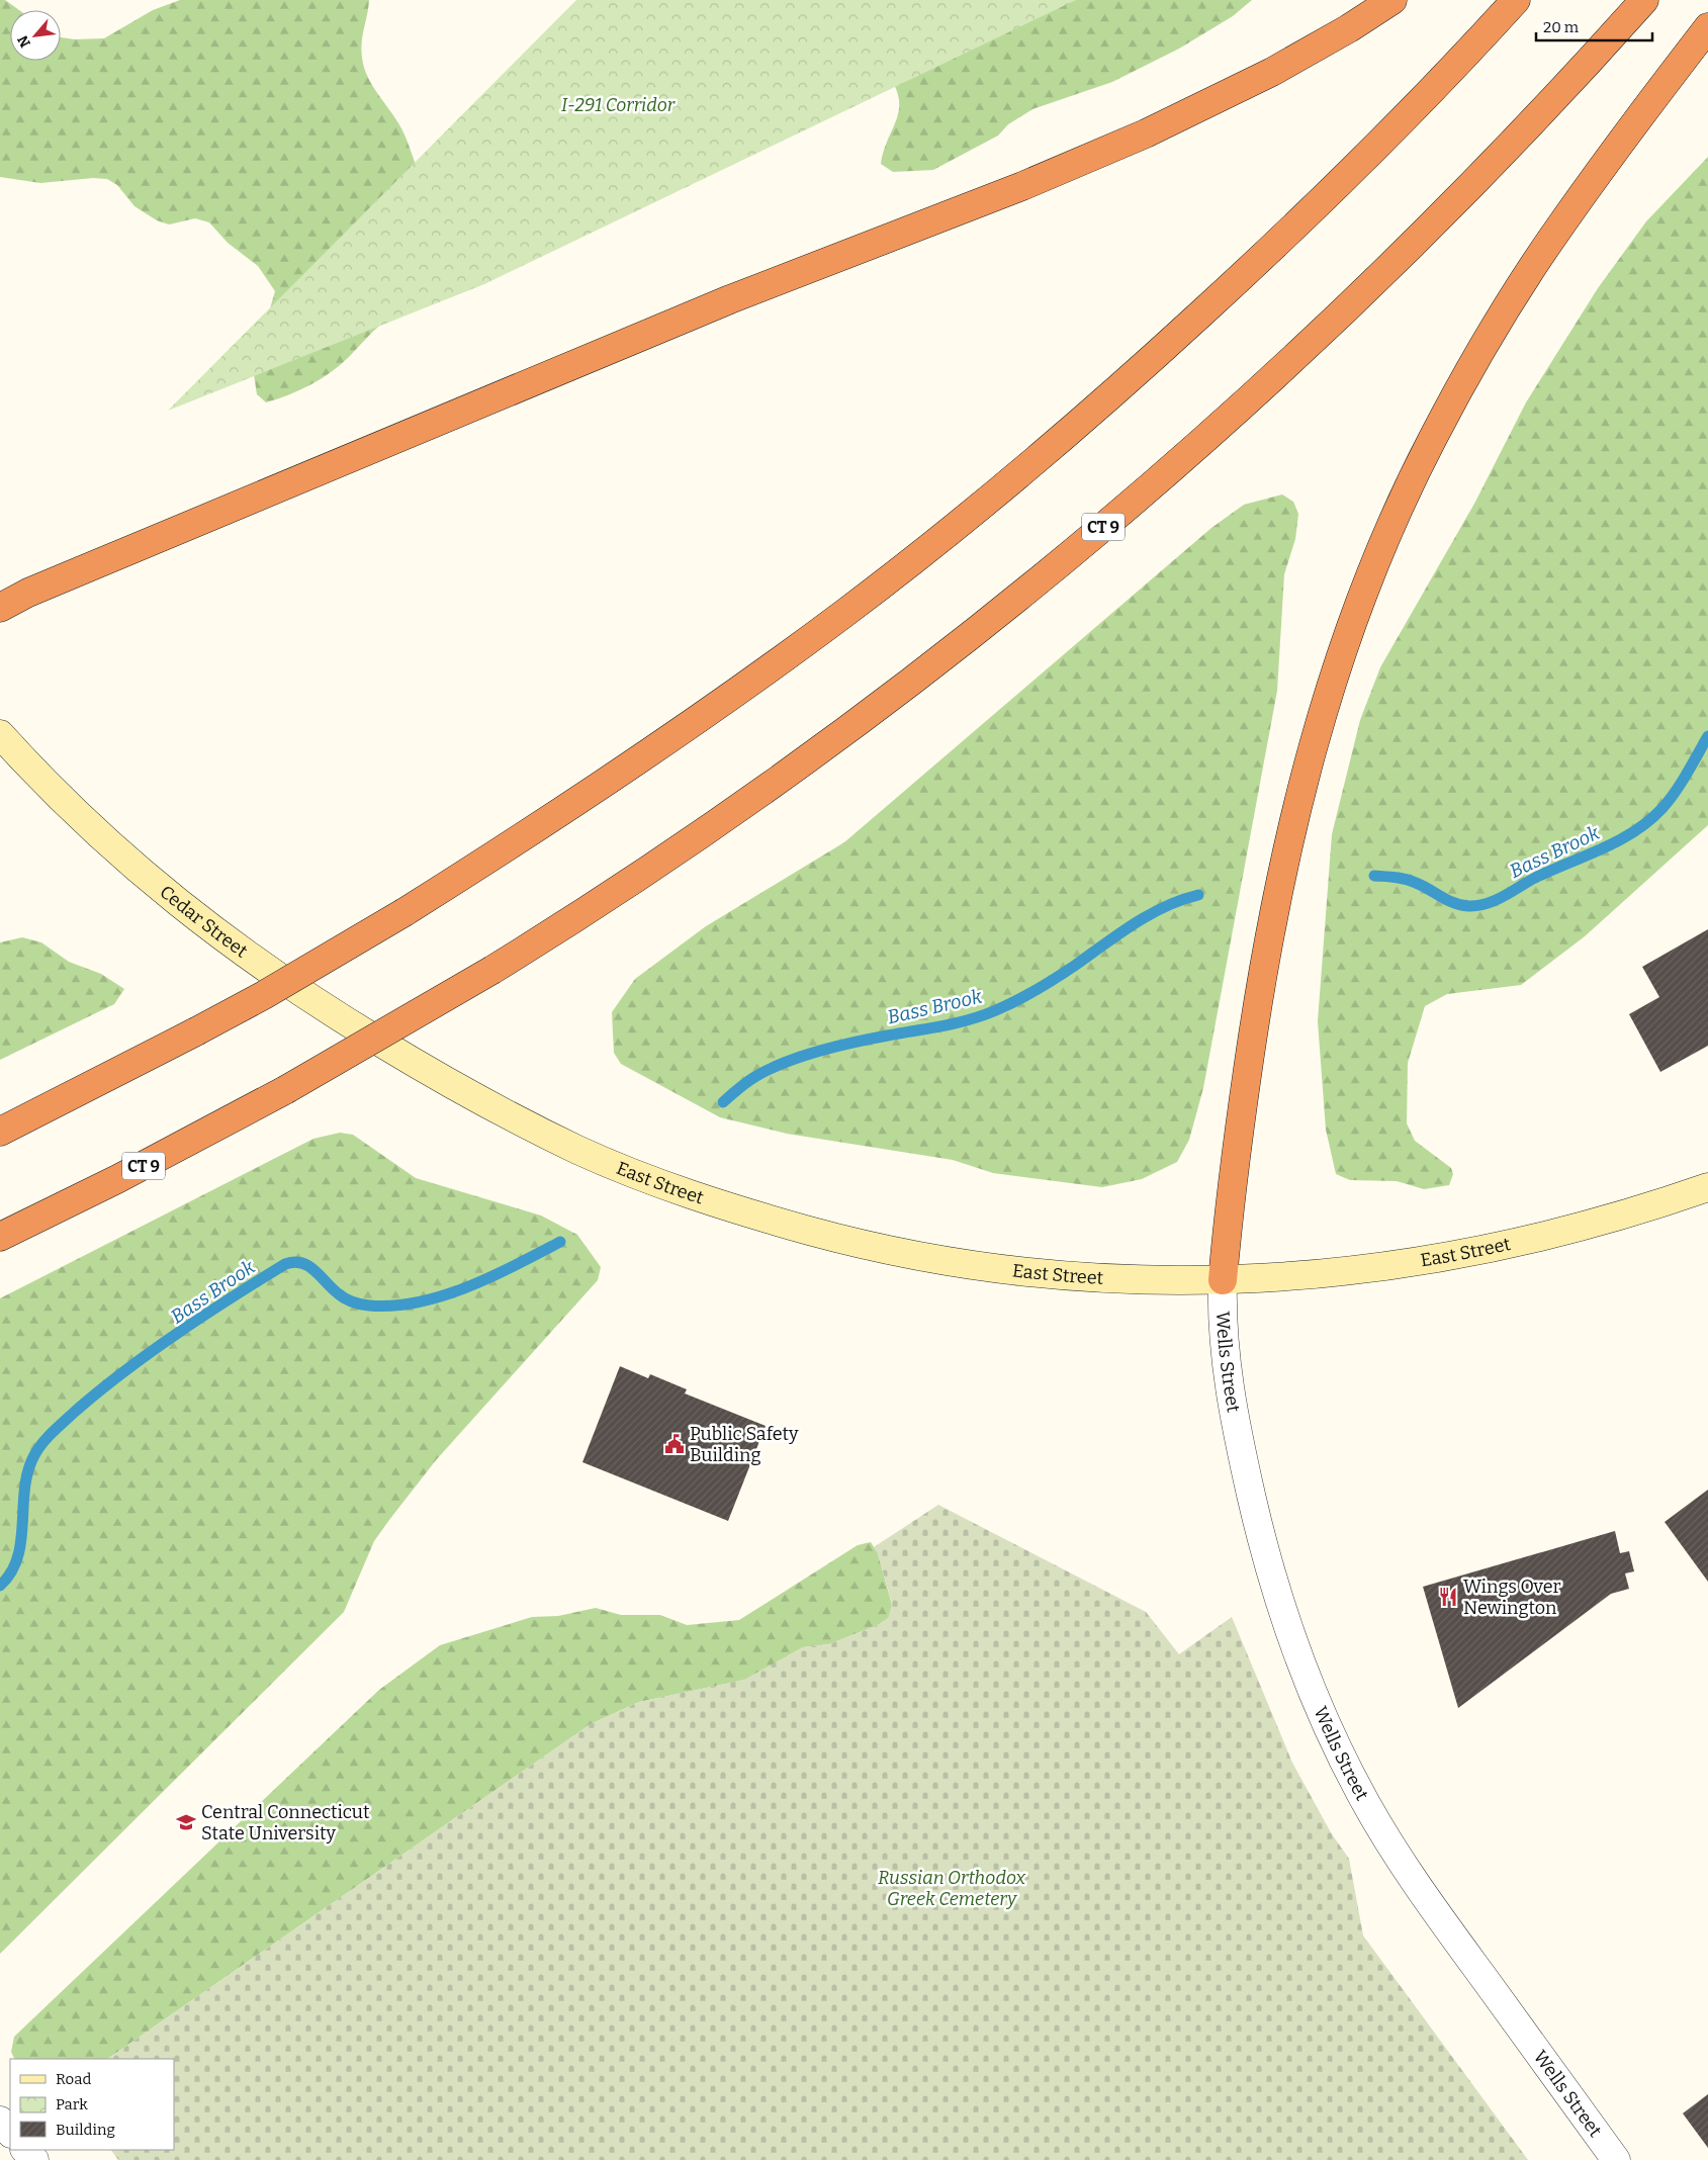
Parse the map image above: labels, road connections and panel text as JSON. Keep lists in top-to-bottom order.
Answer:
{
  "streets": {
    "highway": ["CT 9"],
    "main road": ["Cedar Street", "East Street"],
    "street": ["Wells Street"]
  },
  "crossings": [
    ["Cedar Street", "East Street"],
    ["East Street", "Wells Street"]
  ],
  "water": ["Bass Brook"],
  "parks": ["I-291 Corridor", "Russian Orthodox Greek Cemetery"],
  "places": {
    "public building": ["Public Safety Building"],
    "restaurant": ["Wings Over Newington"],
    "school or university": ["Central Connecticut State University"]
  },
  "legend": ["Road", "Park", "Building"],
  "scale_bar": "20 m",
  "north": "bottom left"
}
